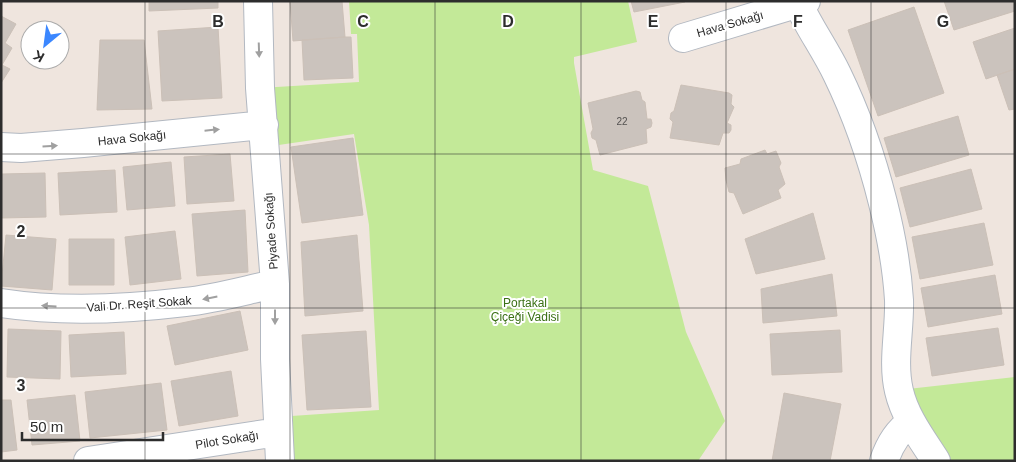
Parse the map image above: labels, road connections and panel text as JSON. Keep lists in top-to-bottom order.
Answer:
{
  "streets": {
    "street": [
      "Hava Sokağı",
      "Piyade Sokağı",
      "Vali Dr. Reşit Sokak",
      "Pilot Sokağı"
    ]
  },
  "crossings": [
    ["Hava Sokağı", "Piyade Sokağı"],
    ["Piyade Sokağı", "Vali Dr. Reşit Sokak"],
    ["Piyade Sokağı", "Pilot Sokağı"]
  ],
  "one_way": ["Hava Sokağı", "Piyade Sokağı", "Vali Dr. Reşit Sokak"],
  "parks": ["Portakal Çiçeği Vadisi"],
  "house_numbers": ["22"],
  "scale_bar": "50 m",
  "north": "bottom left",
  "grid": {
    "columns": [
      "B",
      "C",
      "D",
      "E",
      "F",
      "G"
    ],
    "rows": ["2", "3"]
  }
}
